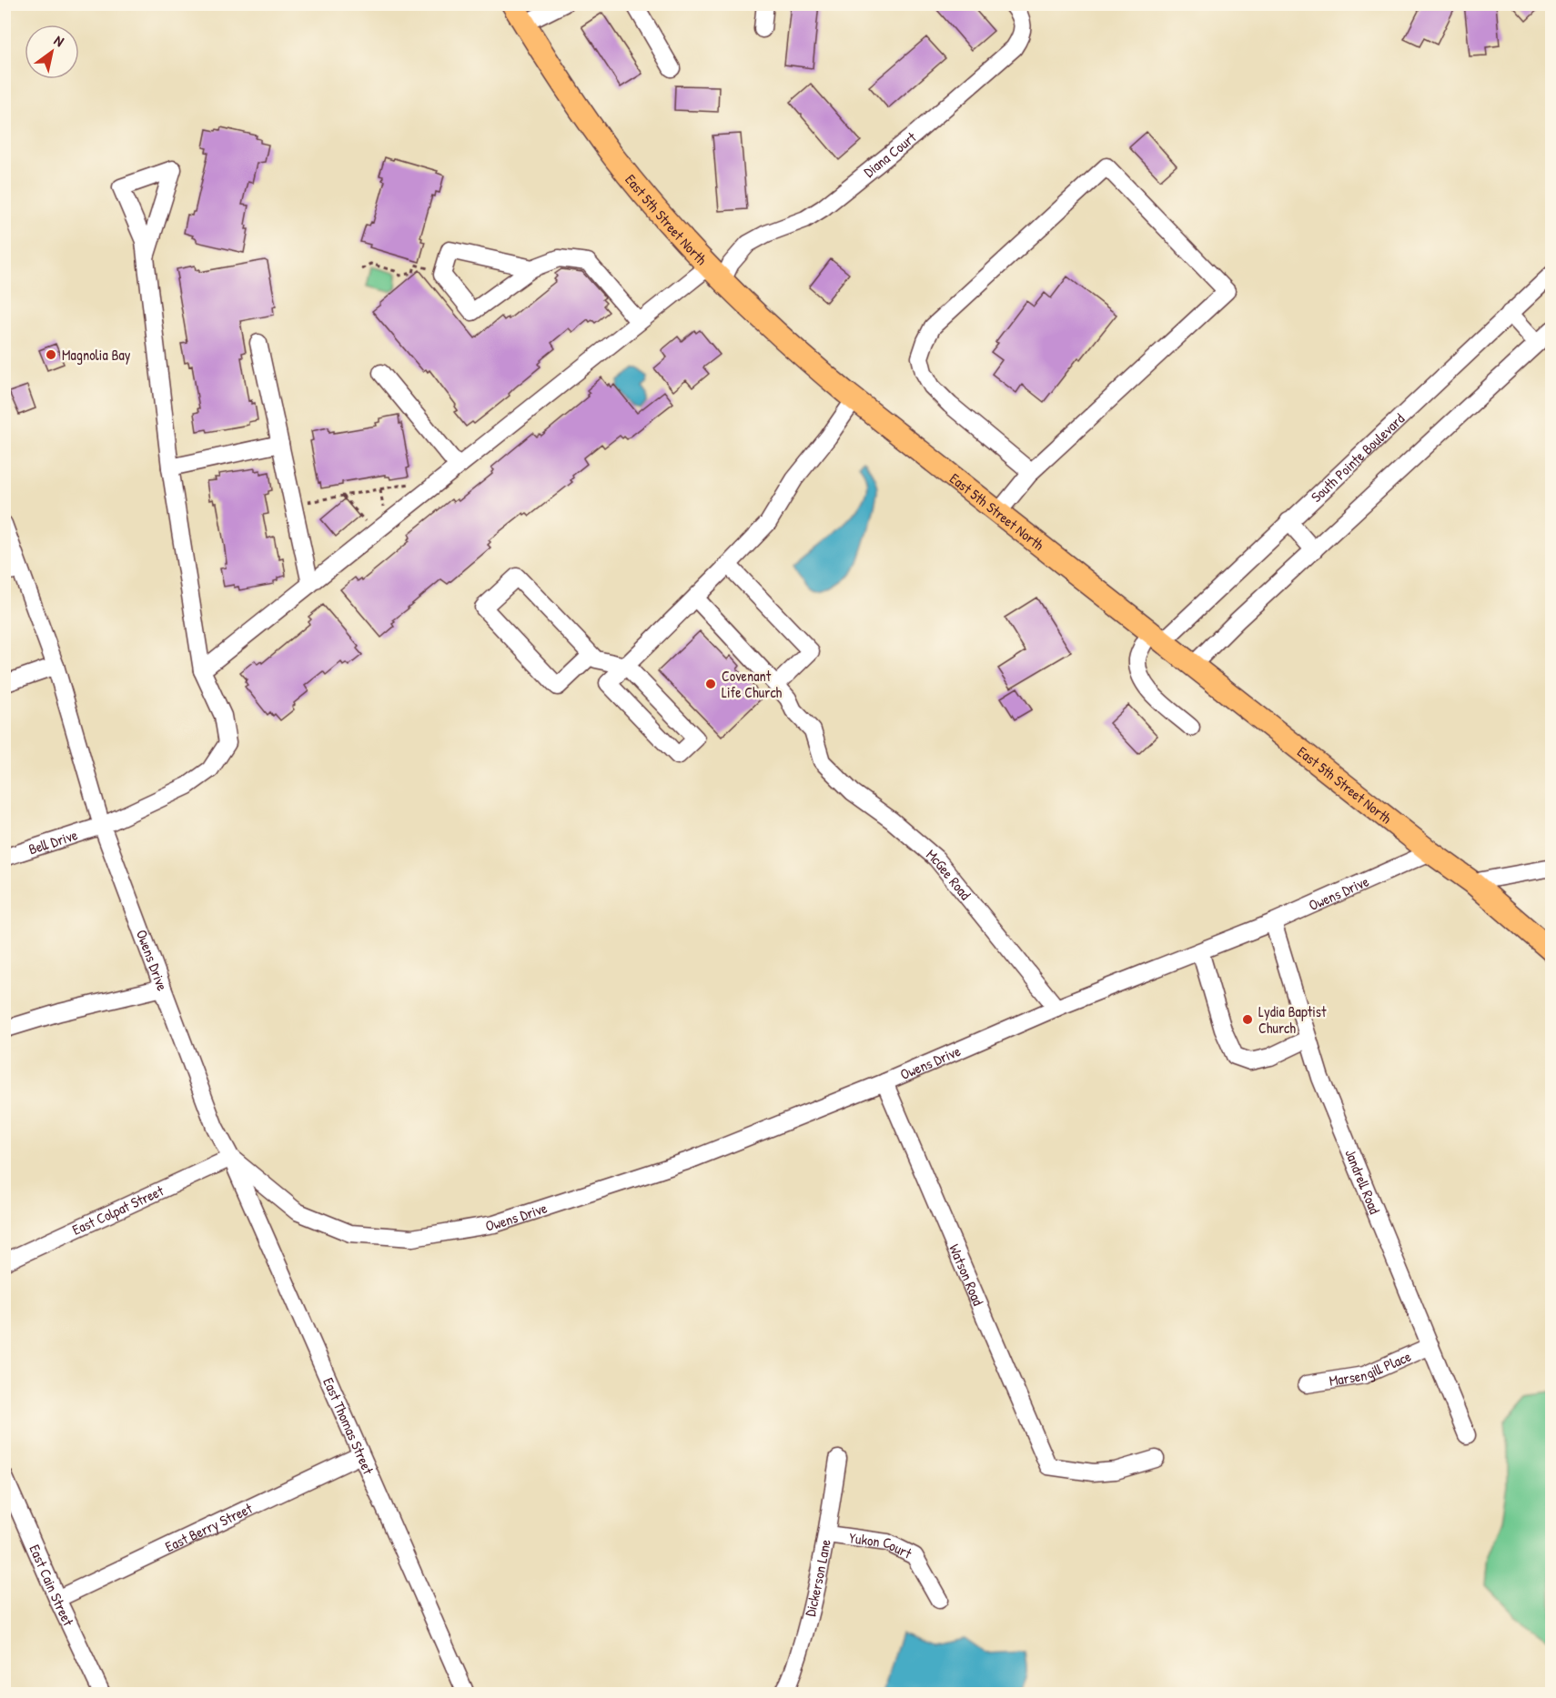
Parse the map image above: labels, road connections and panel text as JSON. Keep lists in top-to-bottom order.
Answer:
{
  "streets": {
    "main road": ["East 5th Street North"],
    "street": [
      "Diana Court",
      "South Pointe Boulevard",
      "Bell Drive",
      "McGee Road",
      "Owens Drive",
      "Jandrell Road",
      "East Colpat Street",
      "Watson Road",
      "Marsengill Place",
      "East Thomas Street",
      "East Berry Street",
      "Yukon Court",
      "Dickerson Lane",
      "East Cain Street"
    ]
  },
  "crossings": [
    ["Diana Court", "East 5th Street North"],
    ["East 5th Street North", "South Pointe Boulevard"],
    ["East 5th Street North", "Owens Drive"],
    ["Bell Drive", "Owens Drive"],
    ["McGee Road", "Owens Drive"],
    ["Owens Drive", "Jandrell Road"],
    ["Owens Drive", "East Colpat Street"],
    ["Owens Drive", "Watson Road"],
    ["Owens Drive", "East Thomas Street"],
    ["Jandrell Road", "Marsengill Place"],
    ["East Colpat Street", "East Thomas Street"],
    ["East Thomas Street", "East Berry Street"],
    ["East Berry Street", "East Cain Street"],
    ["Yukon Court", "Dickerson Lane"]
  ],
  "places": ["Magnolia Bay", "Covenant Life Church", "Lydia Baptist Church"],
  "north": "top right"
}
